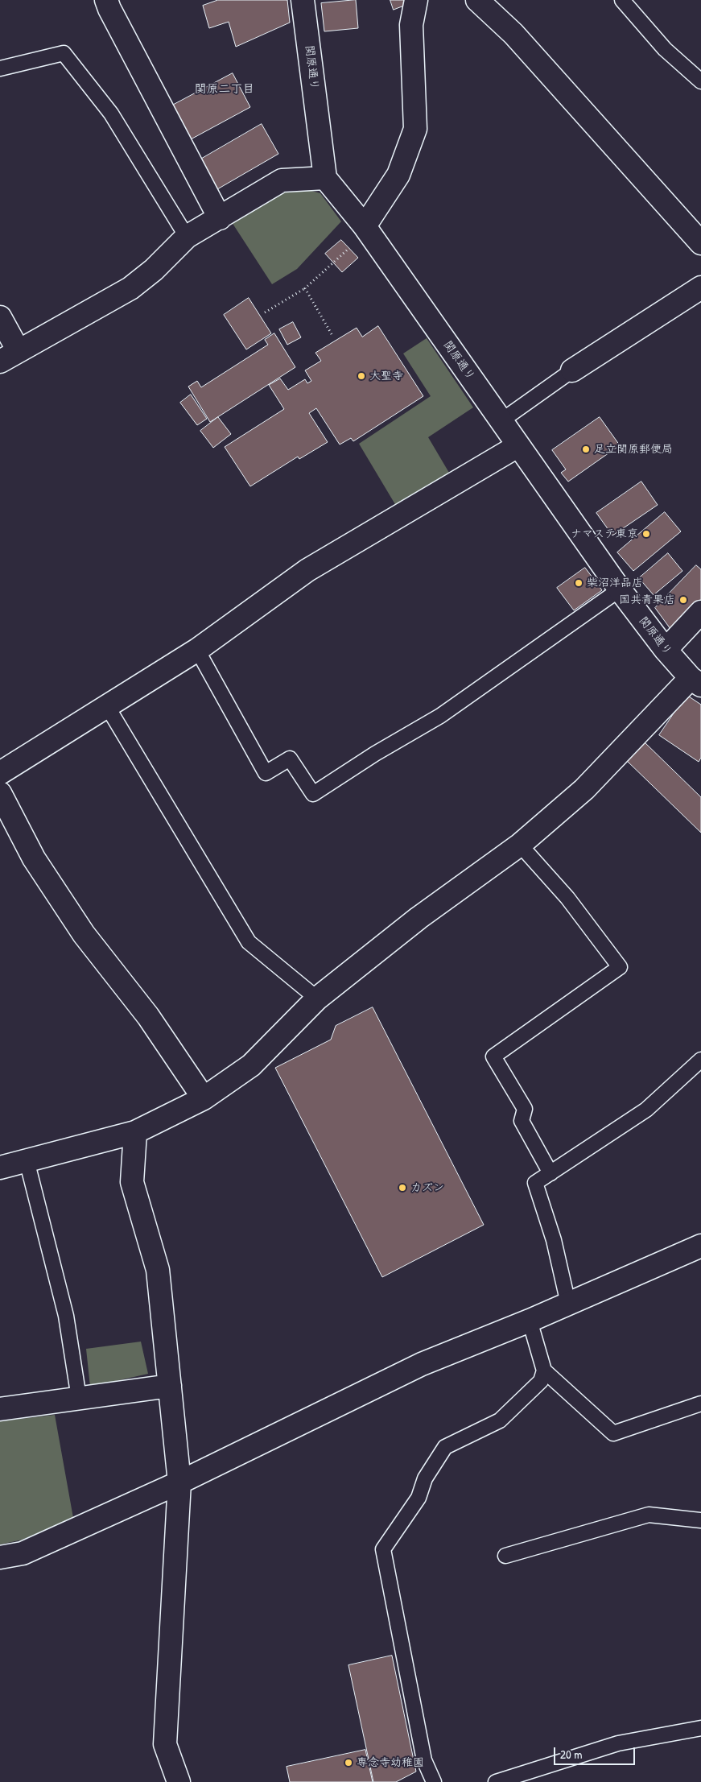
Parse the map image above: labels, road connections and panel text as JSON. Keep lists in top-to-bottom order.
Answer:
{
  "streets": {
    "street": ["関原通り"]
  },
  "districts": ["関原二丁目"],
  "places": [
    "大聖寺",
    "足立関原郵便局",
    "ナマステ東京",
    "柴沼洋品店",
    "国共青果店",
    "カズン",
    "専念寺幼稚園"
  ],
  "scale_bar": "20 m"
}
